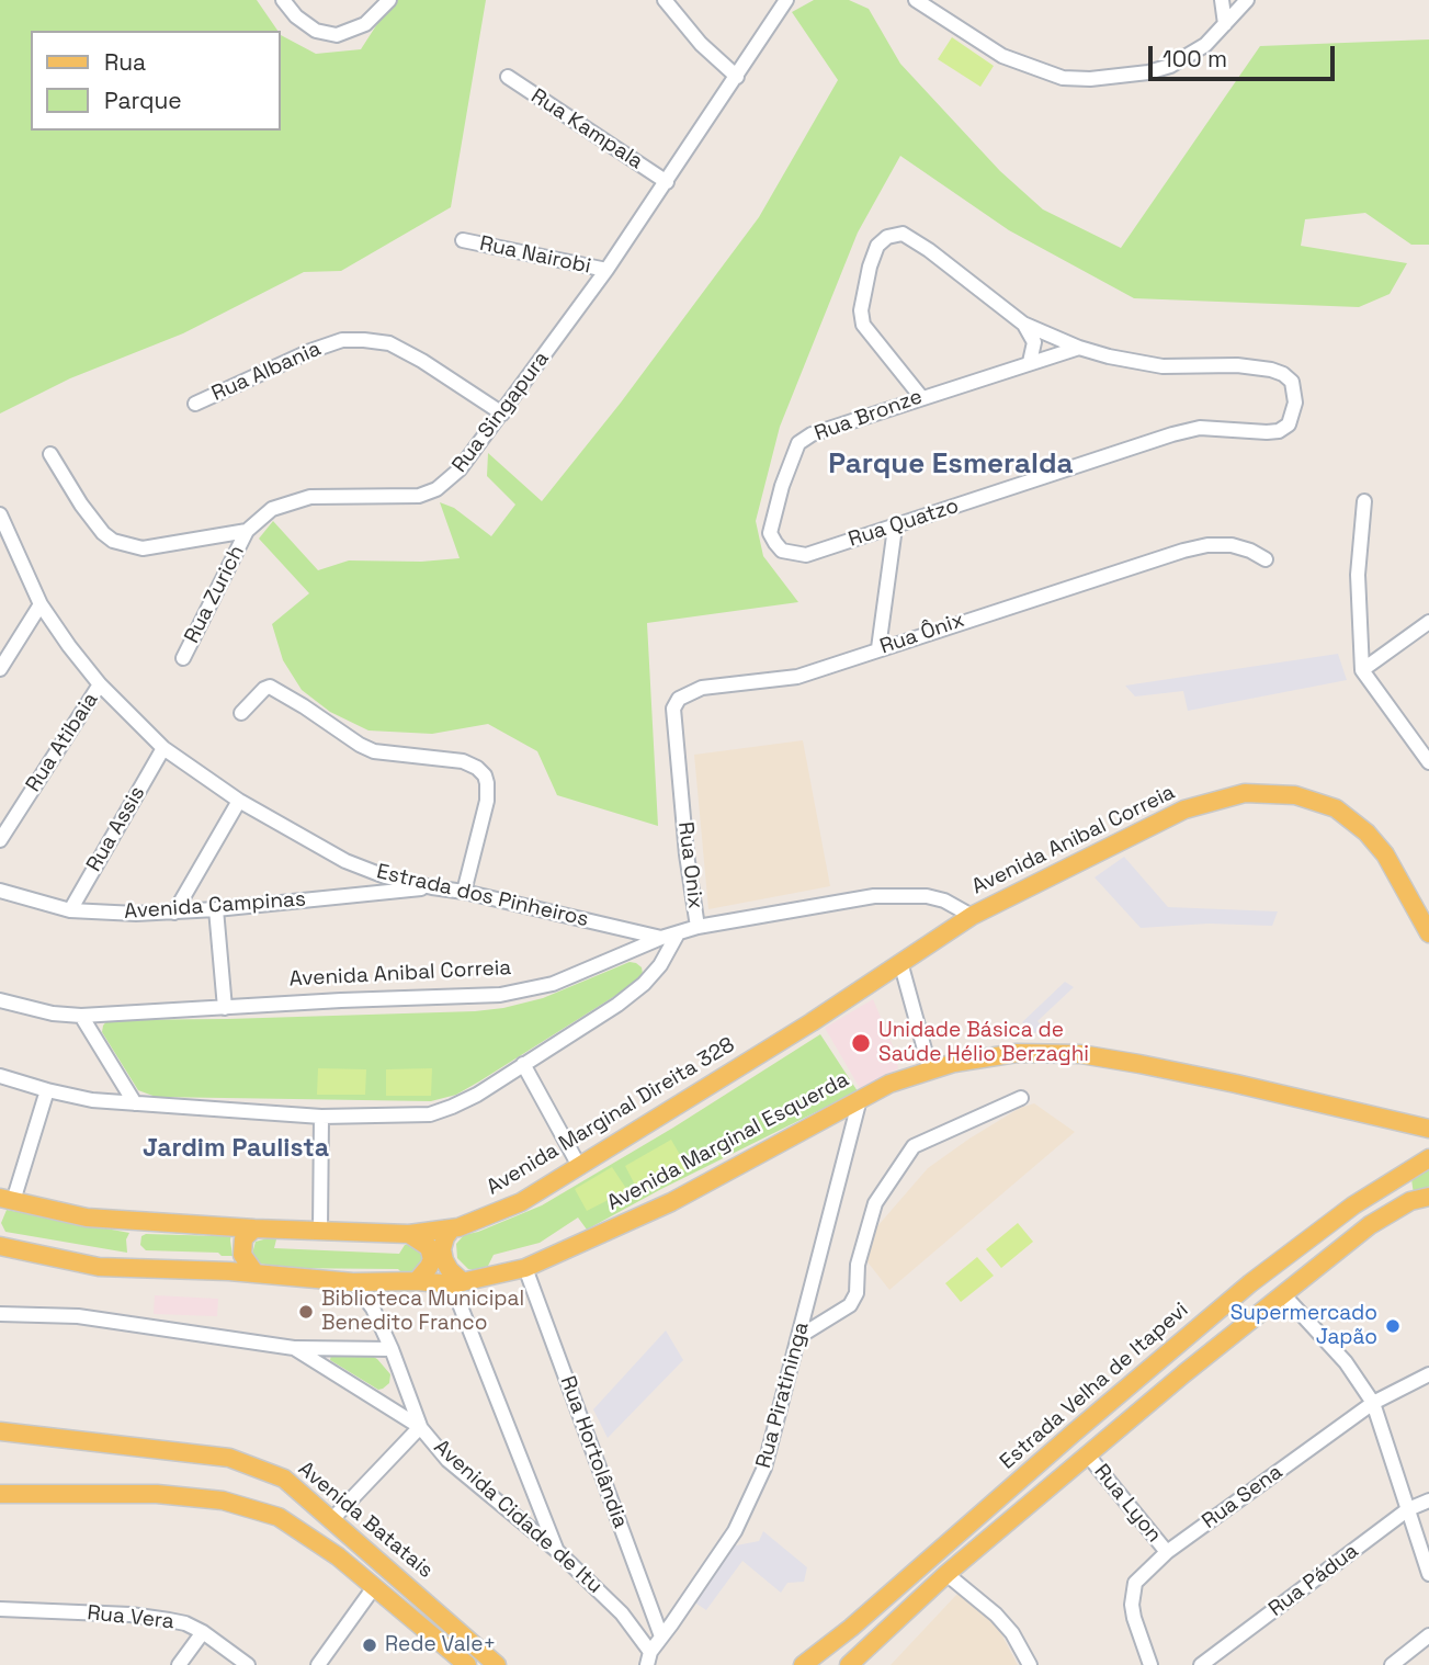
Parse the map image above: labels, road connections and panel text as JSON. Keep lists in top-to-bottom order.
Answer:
{
  "streets": {
    "main road": [
      "Avenida Anibal Correia",
      "Avenida Marginal Direita 328",
      "Avenida Marginal Esquerda",
      "Estrada Velha de Itapevi",
      "Avenida Batatais"
    ],
    "street": [
      "Rua Kampala",
      "Rua Nairobi",
      "Rua Albania",
      "Rua Singapura",
      "Rua Bronze",
      "Rua Quatzo",
      "Rua Zurich",
      "Rua Ônix",
      "Rua Atibaia",
      "Rua Assis",
      "Rua Onix",
      "Estrada dos Pinheiros",
      "Avenida Campinas",
      "Rua Piratininga",
      "Rua Hortolândia",
      "Rua Sena",
      "Rua Lyon",
      "Avenida Cidade de Itu",
      "Rua Pádua",
      "Rua Vera"
    ]
  },
  "crossings": [
    ["Rua Kampala", "Rua Singapura"],
    ["Rua Nairobi", "Rua Singapura"],
    ["Rua Albania", "Rua Singapura"],
    ["Rua Singapura", "Rua Zurich"],
    ["Rua Bronze", "Rua Quatzo"],
    ["Rua Ônix", "Rua Onix"],
    ["Rua Atibaia", "Estrada dos Pinheiros"],
    ["Rua Assis", "Estrada dos Pinheiros"],
    ["Rua Assis", "Avenida Campinas"],
    ["Avenida Anibal Correia", "Rua Onix"],
    ["Avenida Anibal Correia", "Estrada dos Pinheiros"],
    ["Avenida Anibal Correia", "Avenida Marginal Direita 328"],
    ["Estrada dos Pinheiros", "Avenida Campinas"],
    ["Avenida Marginal Esquerda", "Rua Piratininga"],
    ["Avenida Marginal Esquerda", "Rua Hortolândia"],
    ["Rua Piratininga", "Rua Hortolândia"],
    ["Rua Piratininga", "Avenida Cidade de Itu"],
    ["Rua Sena", "Rua Lyon"]
  ],
  "districts": ["Parque Esmeralda", "Jardim Paulista"],
  "places": [
    "Unidade Básica de Saúde Hélio Berzaghi",
    "Biblioteca Municipal Benedito Franco",
    "Supermercado Japão",
    "Rede Vale+"
  ],
  "legend": ["Rua", "Parque"],
  "scale_bar": "100 m"
}
